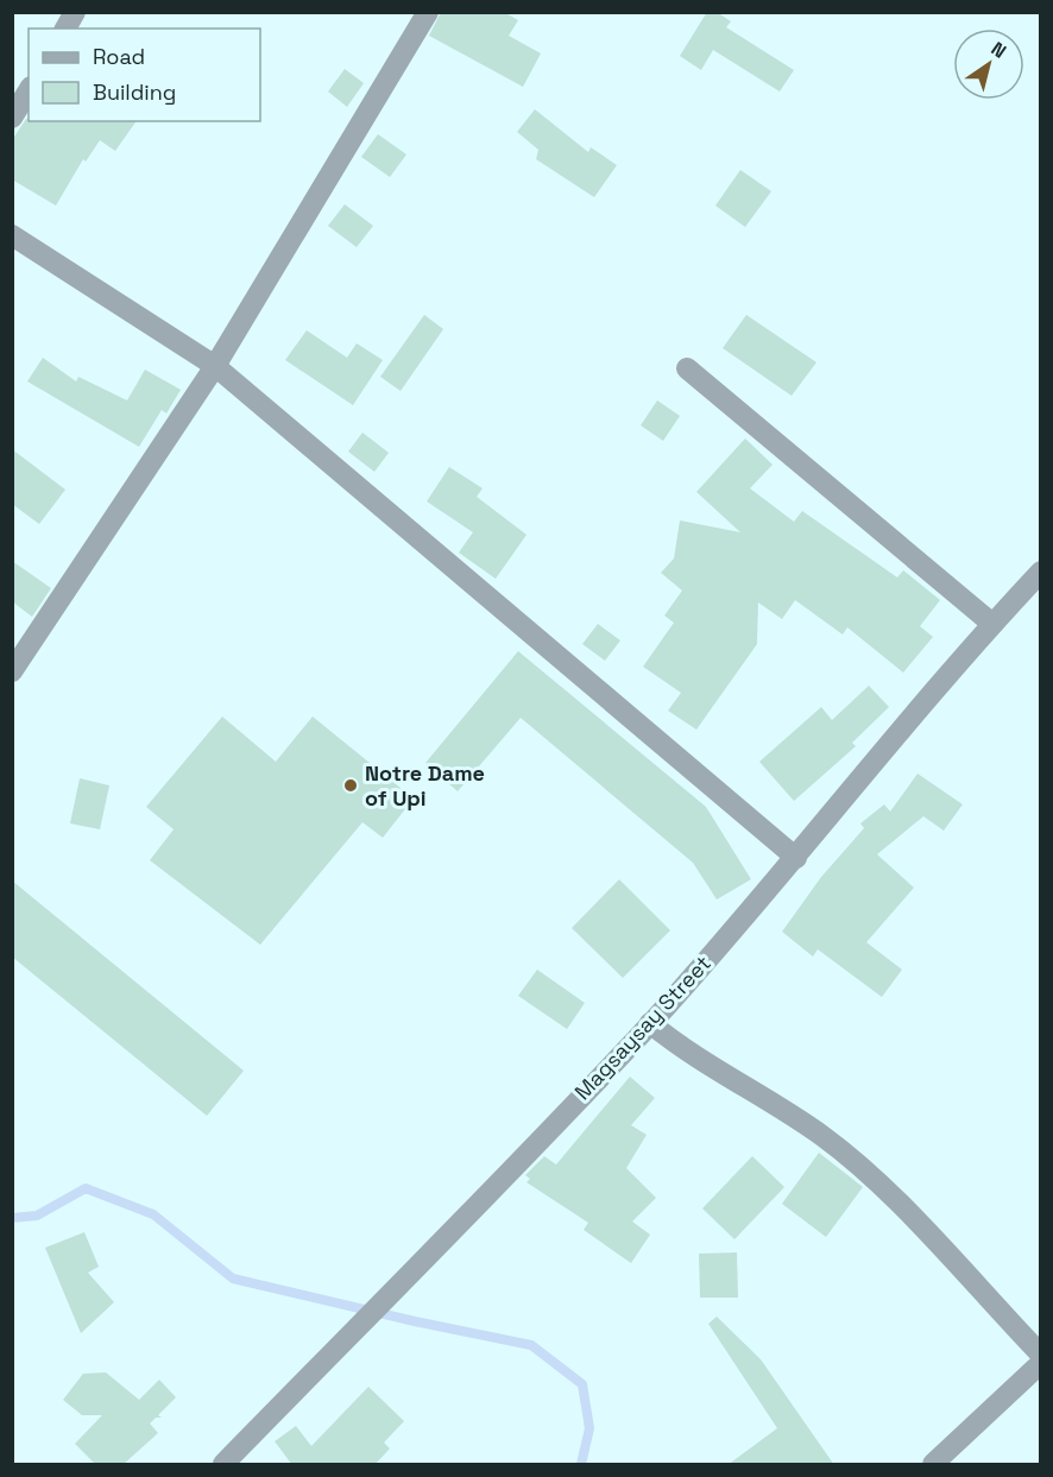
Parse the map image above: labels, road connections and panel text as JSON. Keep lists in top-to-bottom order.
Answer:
{
  "streets": {
    "street": ["Magsaysay Street"]
  },
  "places": ["Notre Dame of Upi"],
  "legend": ["Road", "Building"],
  "north": "top right"
}
